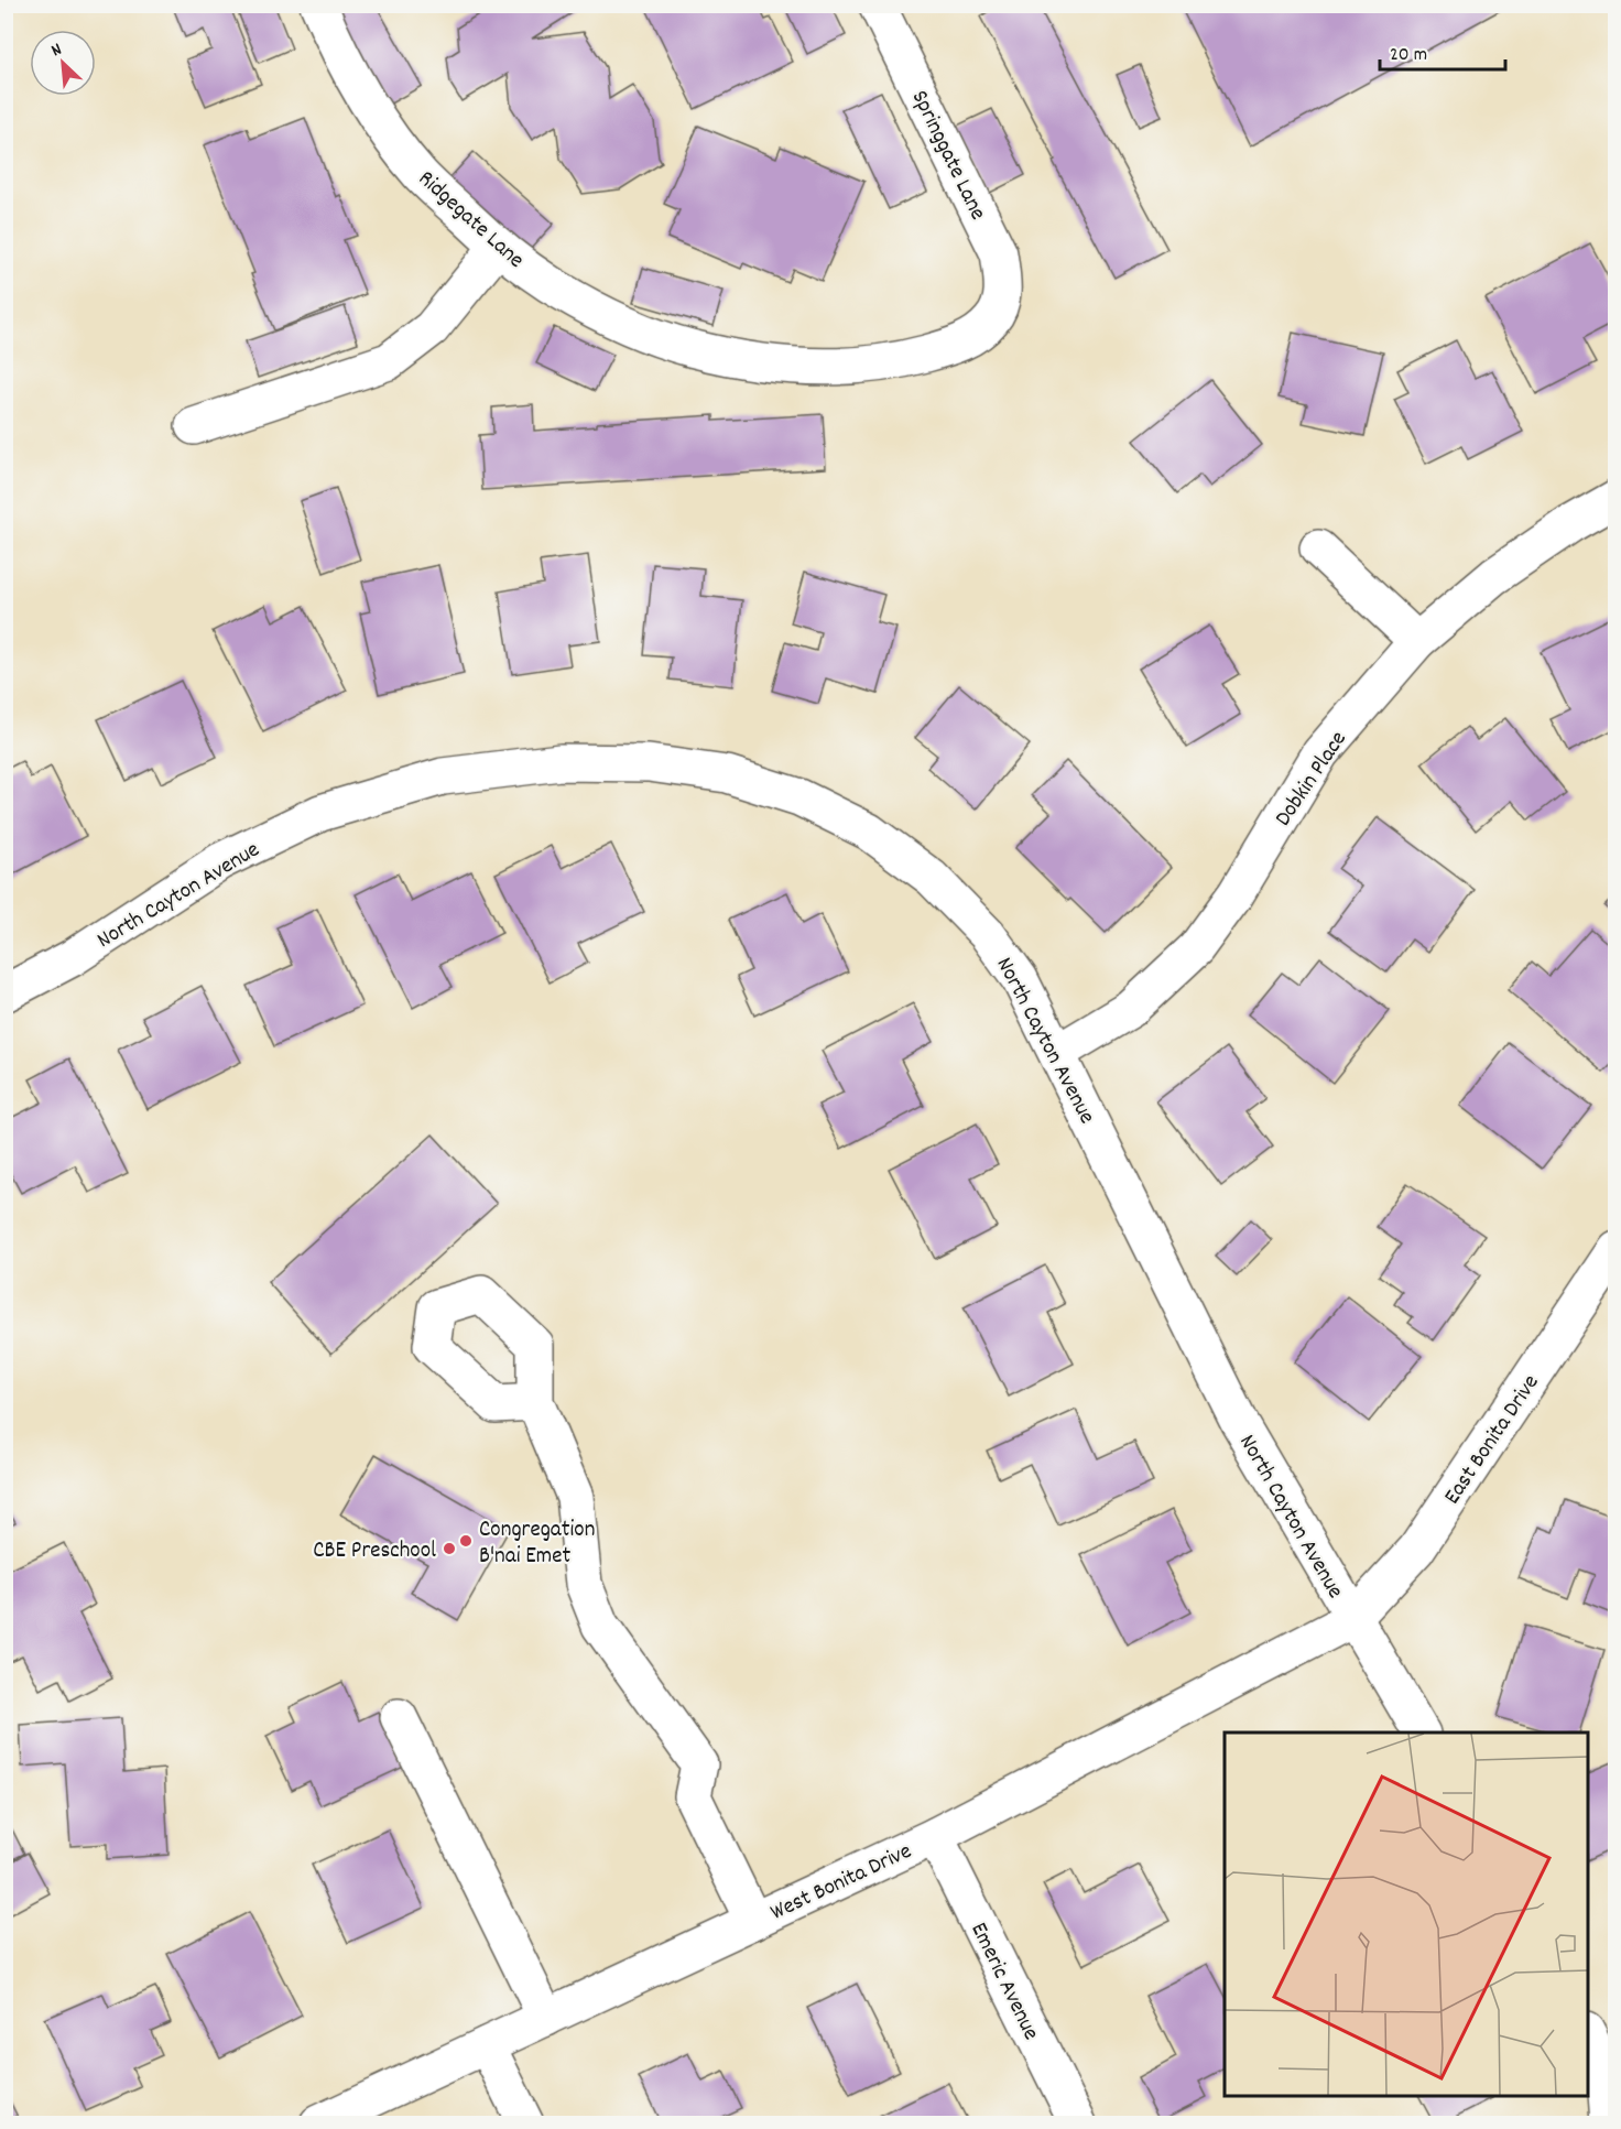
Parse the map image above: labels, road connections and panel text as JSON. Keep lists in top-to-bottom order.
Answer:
{
  "streets": {
    "street": [
      "Springgate Lane",
      "Ridgegate Lane",
      "Dobkin Place",
      "North Cayton Avenue",
      "East Bonita Drive",
      "West Bonita Drive",
      "Emeric Avenue"
    ]
  },
  "crossings": [
    ["Springgate Lane", "Ridgegate Lane"],
    ["Dobkin Place", "North Cayton Avenue"],
    ["North Cayton Avenue", "East Bonita Drive"],
    ["North Cayton Avenue", "West Bonita Drive"],
    ["East Bonita Drive", "West Bonita Drive"],
    ["West Bonita Drive", "Emeric Avenue"]
  ],
  "places": ["Congregation B'nai Emet", "CBE Preschool"],
  "scale_bar": "20 m",
  "north": "top left"
}
